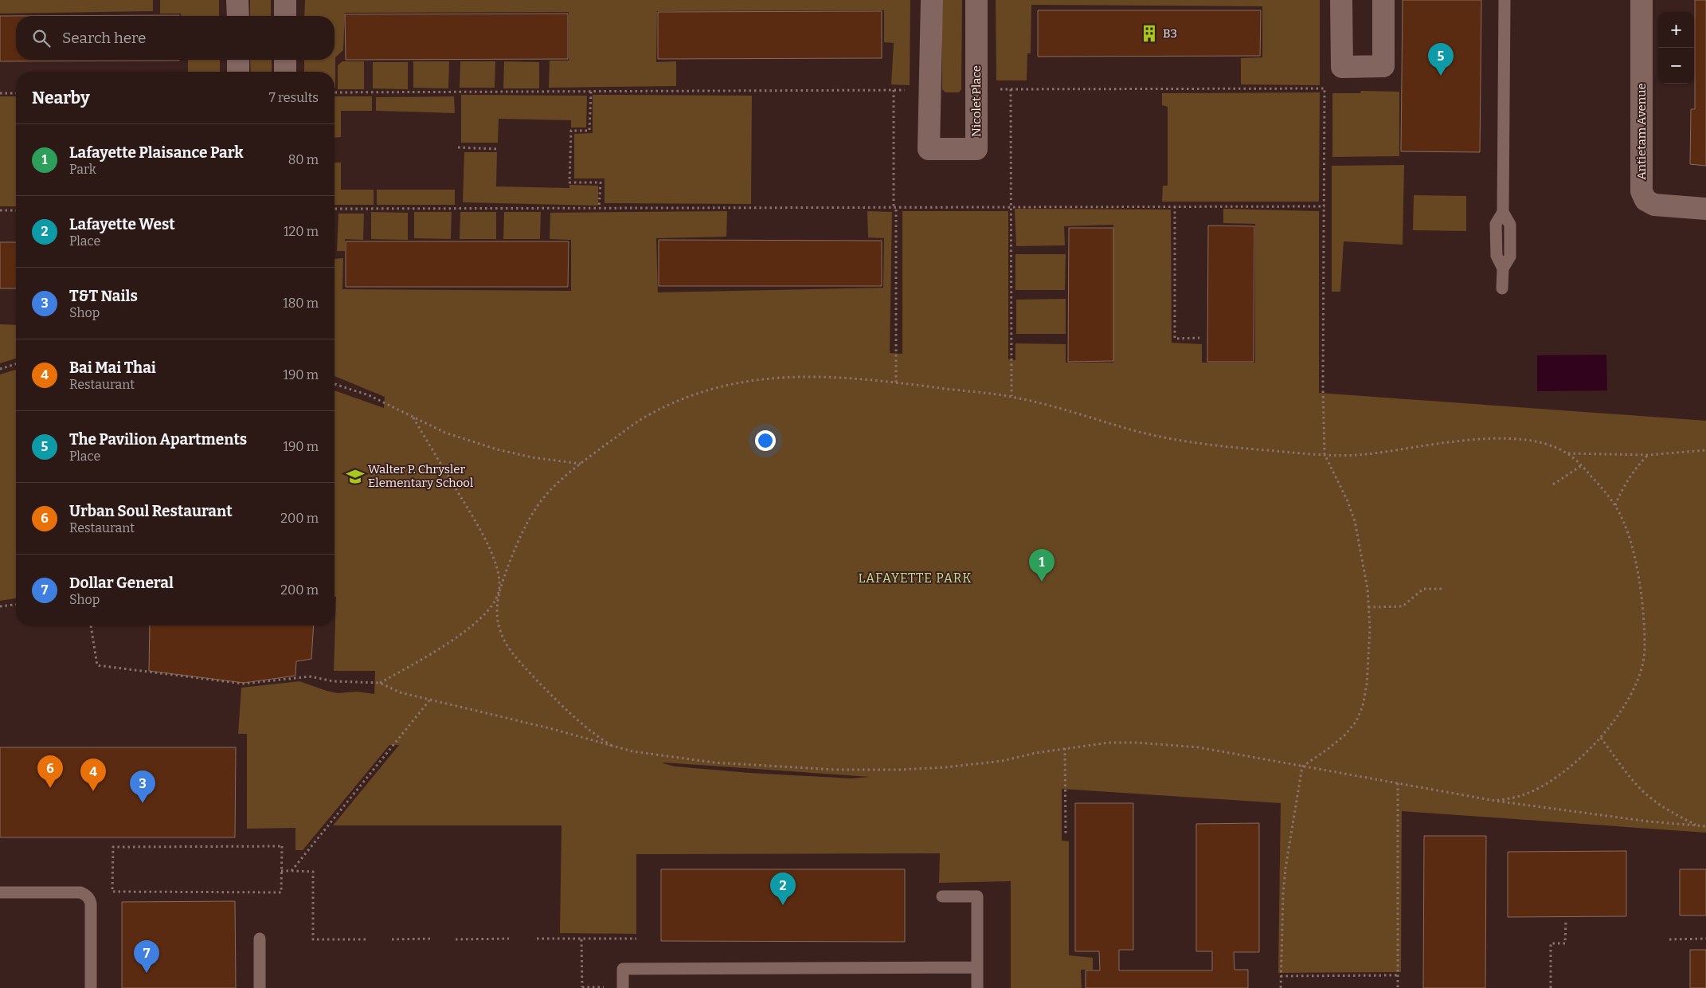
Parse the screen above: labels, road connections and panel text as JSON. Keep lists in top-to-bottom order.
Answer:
{
  "streets": {
    "street": ["Nicolet Place", "Antietam Avenue"]
  },
  "districts": ["LAFAYETTE PARK"],
  "places": {
    "building": ["B3"],
    "school or university": ["Walter P. Chrysler Elementary School"]
  },
  "page": {
    "map_buttons": ["+", "−"],
    "search": "Search here",
    "pins": [
      "5",
      "1",
      "6",
      "4",
      "3",
      "2",
      "7"
    ],
    "heading": ["Nearby", "7 results"],
    "list": [
      {
        "mark": "1",
        "name": "Lafayette Plaisance Park",
        "note": "Park",
        "value": "80 m"
      },
      {
        "mark": "2",
        "name": "Lafayette West",
        "note": "Place",
        "value": "120 m"
      },
      {
        "mark": "3",
        "name": "T&T Nails",
        "note": "Shop",
        "value": "180 m"
      },
      {
        "mark": "4",
        "name": "Bai Mai Thai",
        "note": "Restaurant",
        "value": "190 m"
      },
      {
        "mark": "5",
        "name": "The Pavilion Apartments",
        "note": "Place",
        "value": "190 m"
      },
      {
        "mark": "6",
        "name": "Urban Soul Restaurant",
        "note": "Restaurant",
        "value": "200 m"
      },
      {
        "mark": "7",
        "name": "Dollar General",
        "note": "Shop",
        "value": "200 m"
      }
    ]
  }
}
